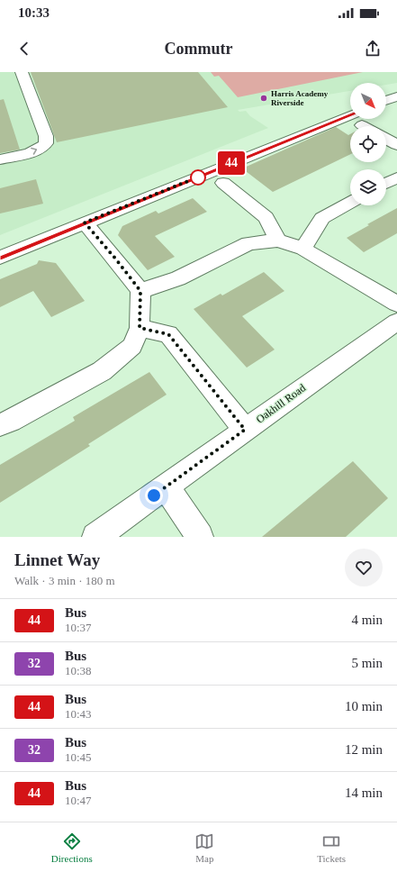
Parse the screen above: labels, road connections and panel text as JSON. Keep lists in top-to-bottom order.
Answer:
{
  "streets": {
    "street": ["Oakhill Road"]
  },
  "places": ["Harris Academy Riverside"],
  "lines": ["bus line 44"],
  "north": "bottom right",
  "page": {
    "status": "10:33",
    "header": "Commutr",
    "on_map": "44",
    "heading": ["Linnet Way", "Walk · 3 min · 180 m"],
    "list": [
      {
        "mark": "44",
        "name": "Bus",
        "note": "10:37",
        "value": "4 min"
      },
      {
        "mark": "32",
        "name": "Bus",
        "note": "10:38",
        "value": "5 min"
      },
      {
        "mark": "44",
        "name": "Bus",
        "note": "10:43",
        "value": "10 min"
      },
      {
        "mark": "32",
        "name": "Bus",
        "note": "10:45",
        "value": "12 min"
      },
      {
        "mark": "44",
        "name": "Bus",
        "note": "10:47",
        "value": "14 min"
      }
    ],
    "tabs": ["Directions", "Map", "Tickets"]
  }
}
